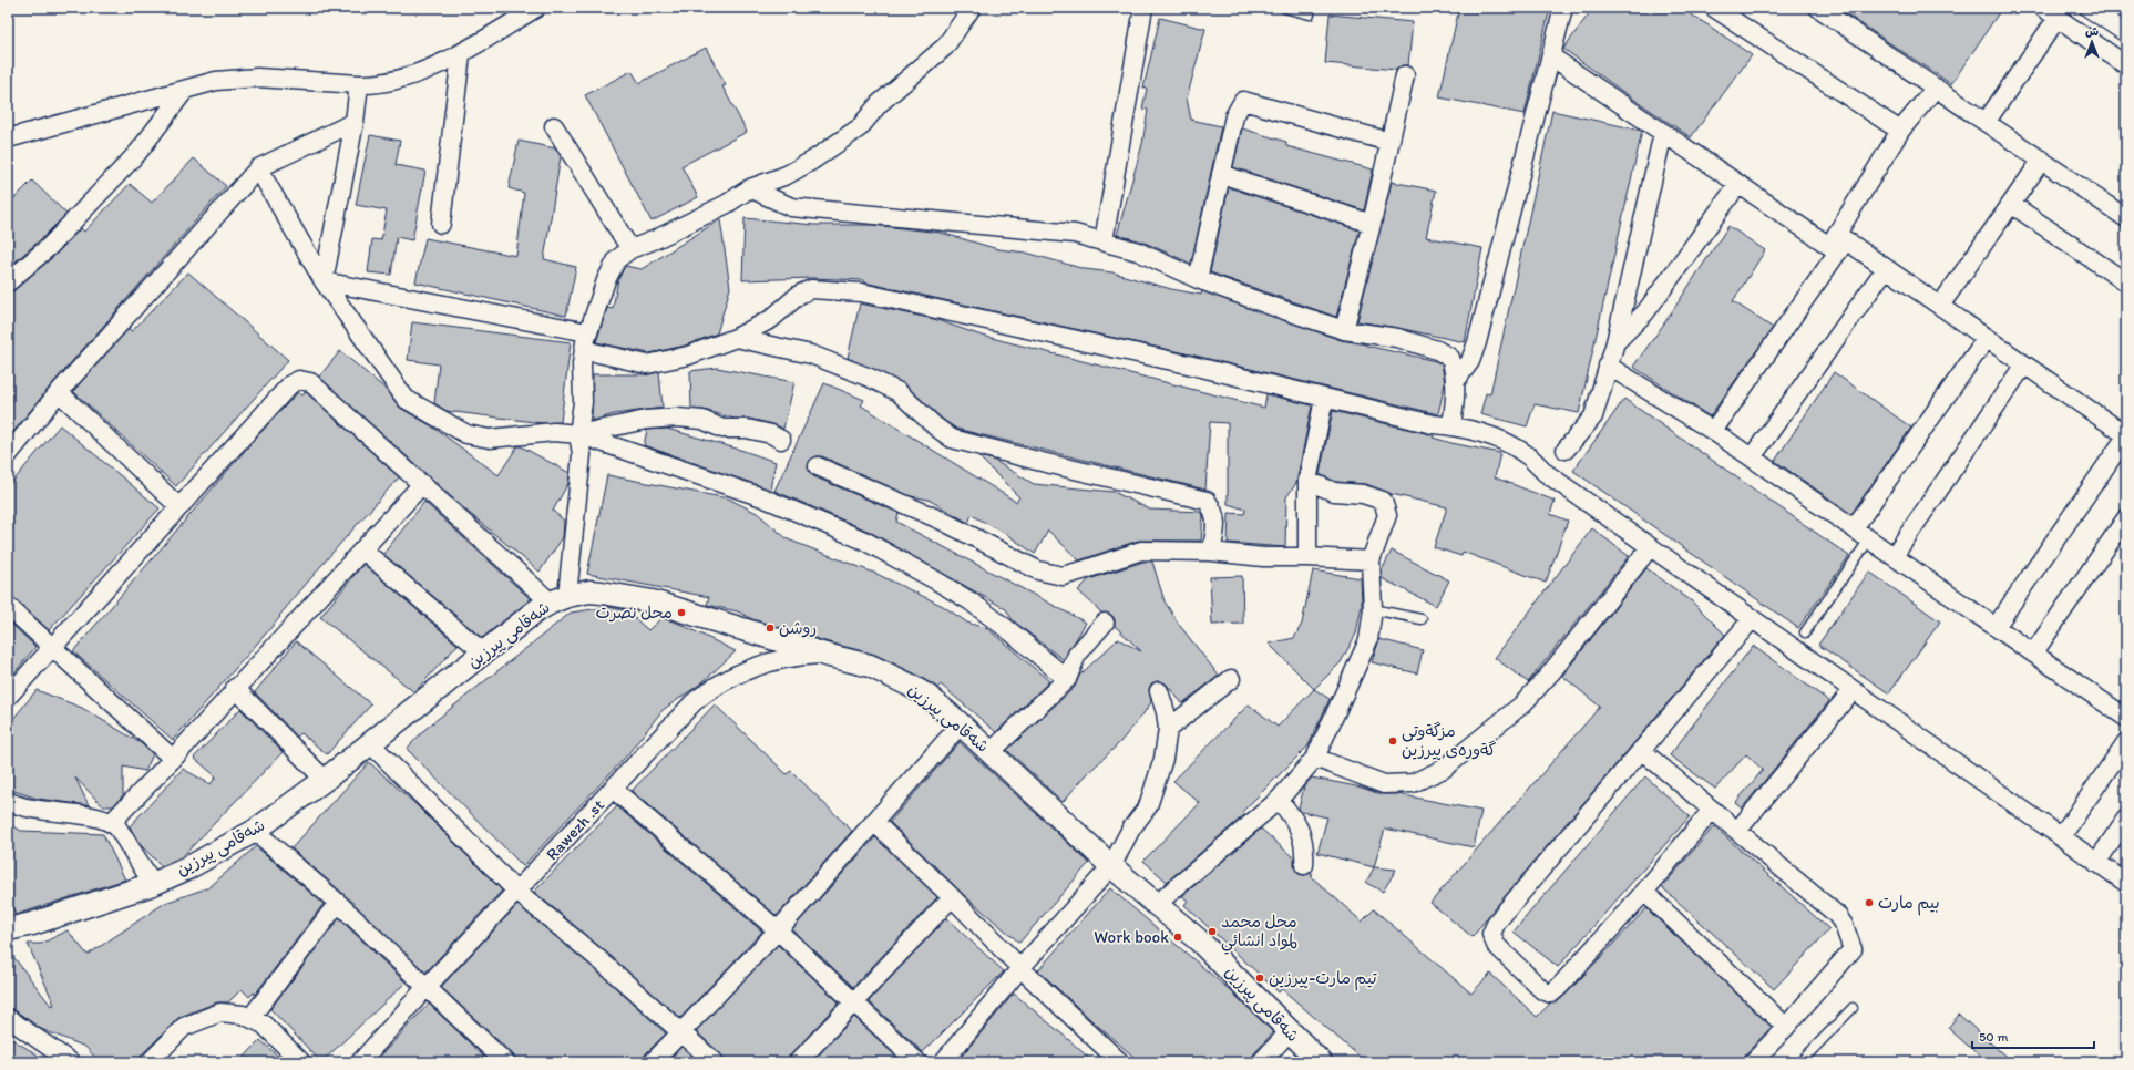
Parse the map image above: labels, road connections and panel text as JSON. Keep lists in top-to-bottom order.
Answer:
{
  "streets": {
    "street": ["شەقامی پیرزین", "Rawezh .st"]
  },
  "crossings": [
    ["شەقامی پیرزین", "Rawezh .st"]
  ],
  "places": [
    "محل نصرت",
    "روشن",
    "مزگةوتی گةورەی پیرزین",
    "بیم مارت",
    "محل محمد لمواد انشائي",
    "Work book",
    "تیم مارت-پیرزین"
  ],
  "scale_bar": "50 m",
  "north": "top"
}
